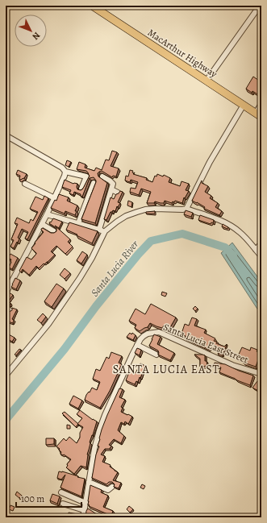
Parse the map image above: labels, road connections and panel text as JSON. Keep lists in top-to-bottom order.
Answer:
{
  "streets": {
    "highway": ["MacArthur Highway"],
    "street": ["Santa Lucia East Street"]
  },
  "districts": ["SANTA LUCIA EAST"],
  "water": ["Santa Lucia River"],
  "scale_bar": "100 m",
  "north": "bottom right"
}
